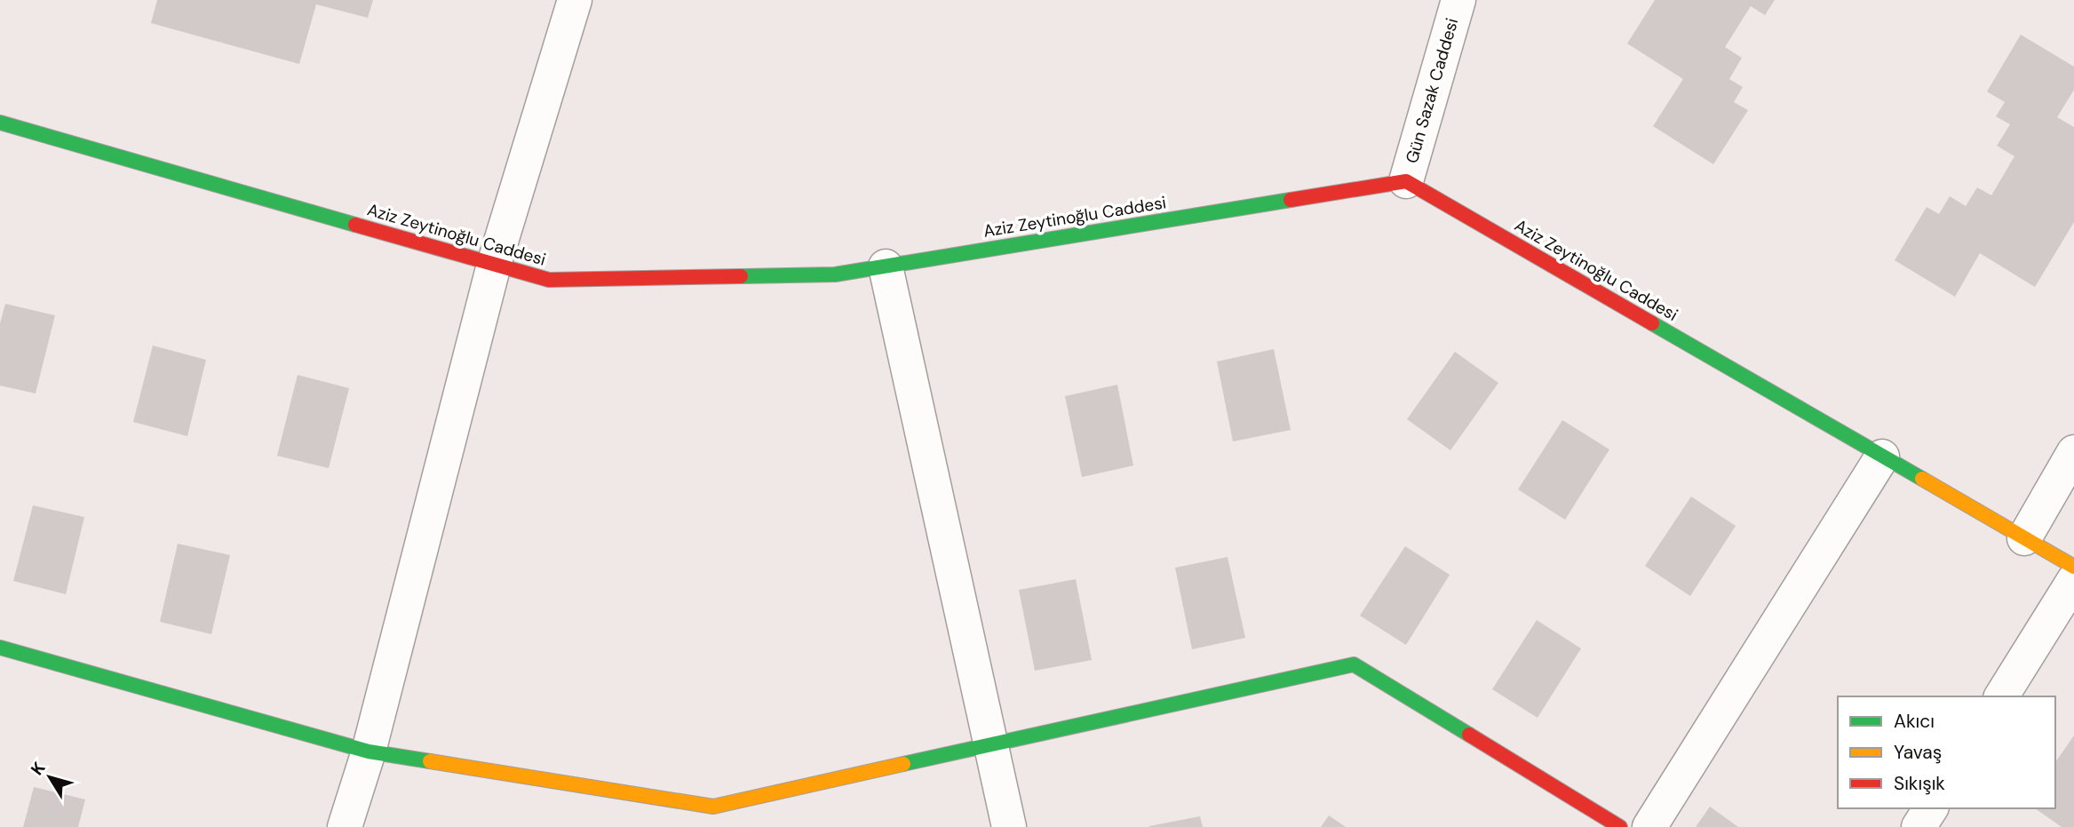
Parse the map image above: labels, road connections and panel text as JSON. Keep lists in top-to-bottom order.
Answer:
{
  "streets": {
    "main road": ["Aziz Zeytinoğlu Caddesi"],
    "street": ["Gün Sazak Caddesi"]
  },
  "crossings": [
    ["Gün Sazak Caddesi", "Aziz Zeytinoğlu Caddesi"]
  ],
  "legend": ["Akıcı", "Yavaş", "Sıkışık"],
  "north": "top left"
}
